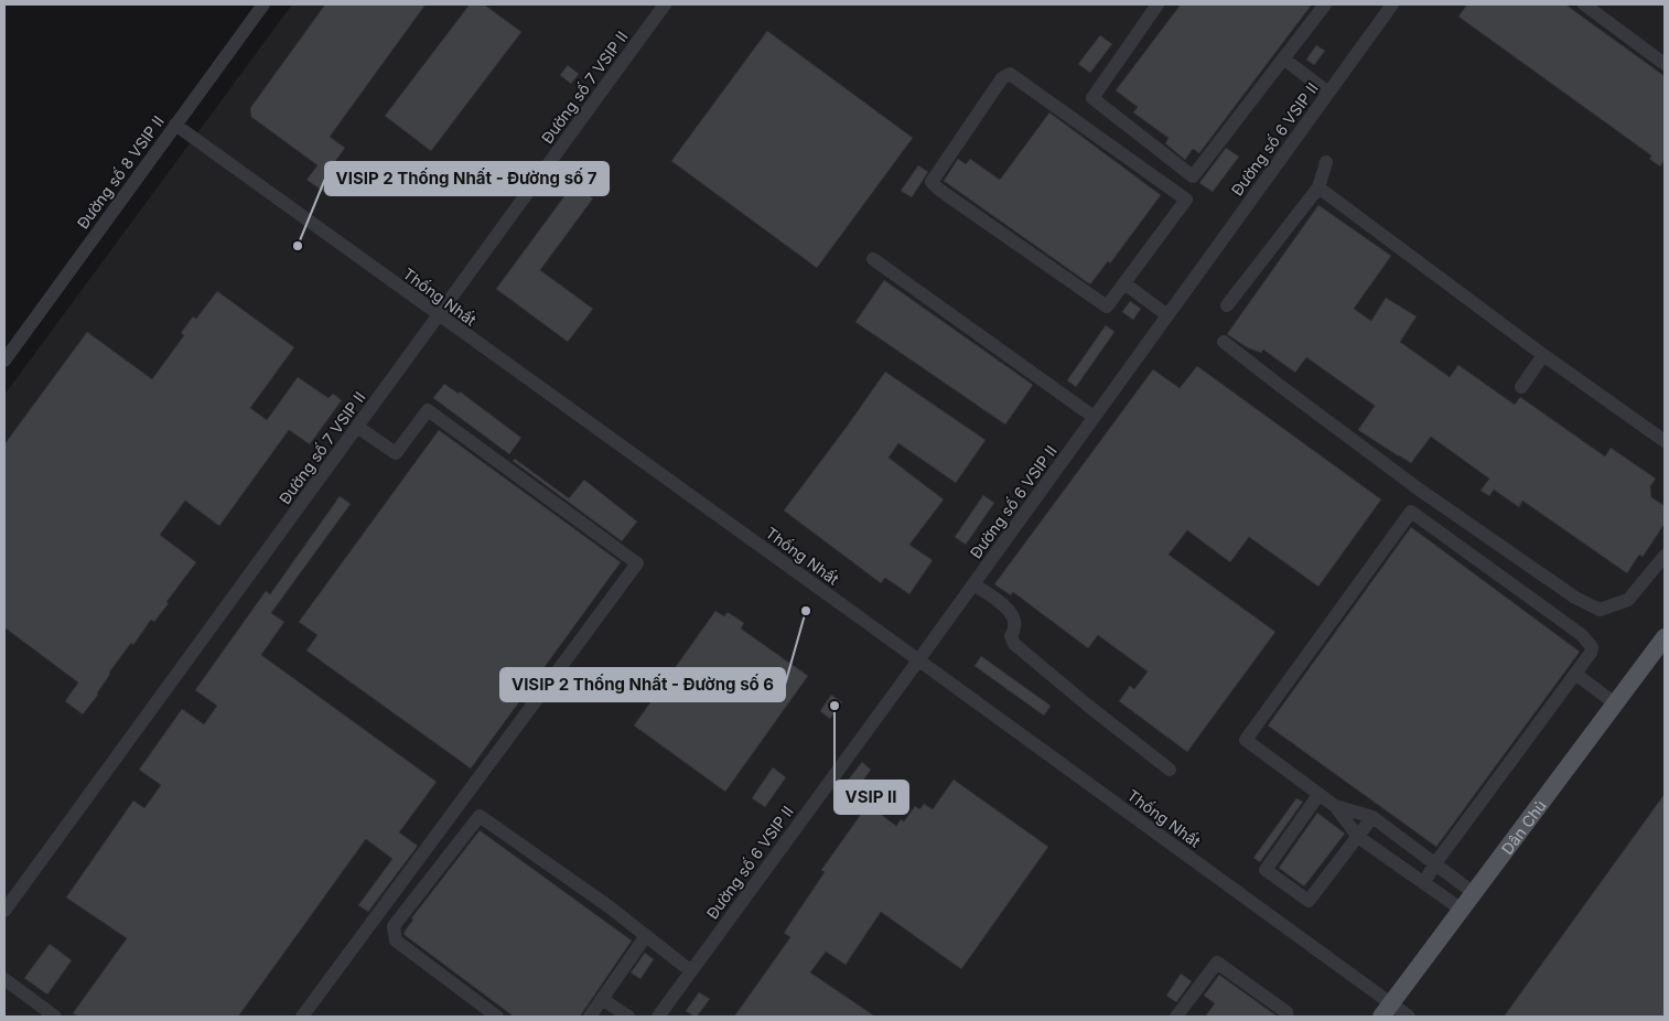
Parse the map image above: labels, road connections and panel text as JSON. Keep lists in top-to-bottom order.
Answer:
{
  "streets": {
    "main road": ["Dân Chủ"],
    "street": [
      "Đường số 7 VSIP II",
      "Đường số 6 VSIP II",
      "Đường số 8 VSIP II",
      "Thống Nhất"
    ]
  },
  "crossings": [
    ["Đường số 7 VSIP II", "Thống Nhất"],
    ["Đường số 6 VSIP II", "Thống Nhất"],
    ["Đường số 8 VSIP II", "Thống Nhất"],
    ["Thống Nhất", "Dân Chủ"]
  ],
  "places": ["VISIP 2 Thống Nhất - Đường số 7", "VISIP 2 Thống Nhất - Đường số 6", "VSIP II"]
}
